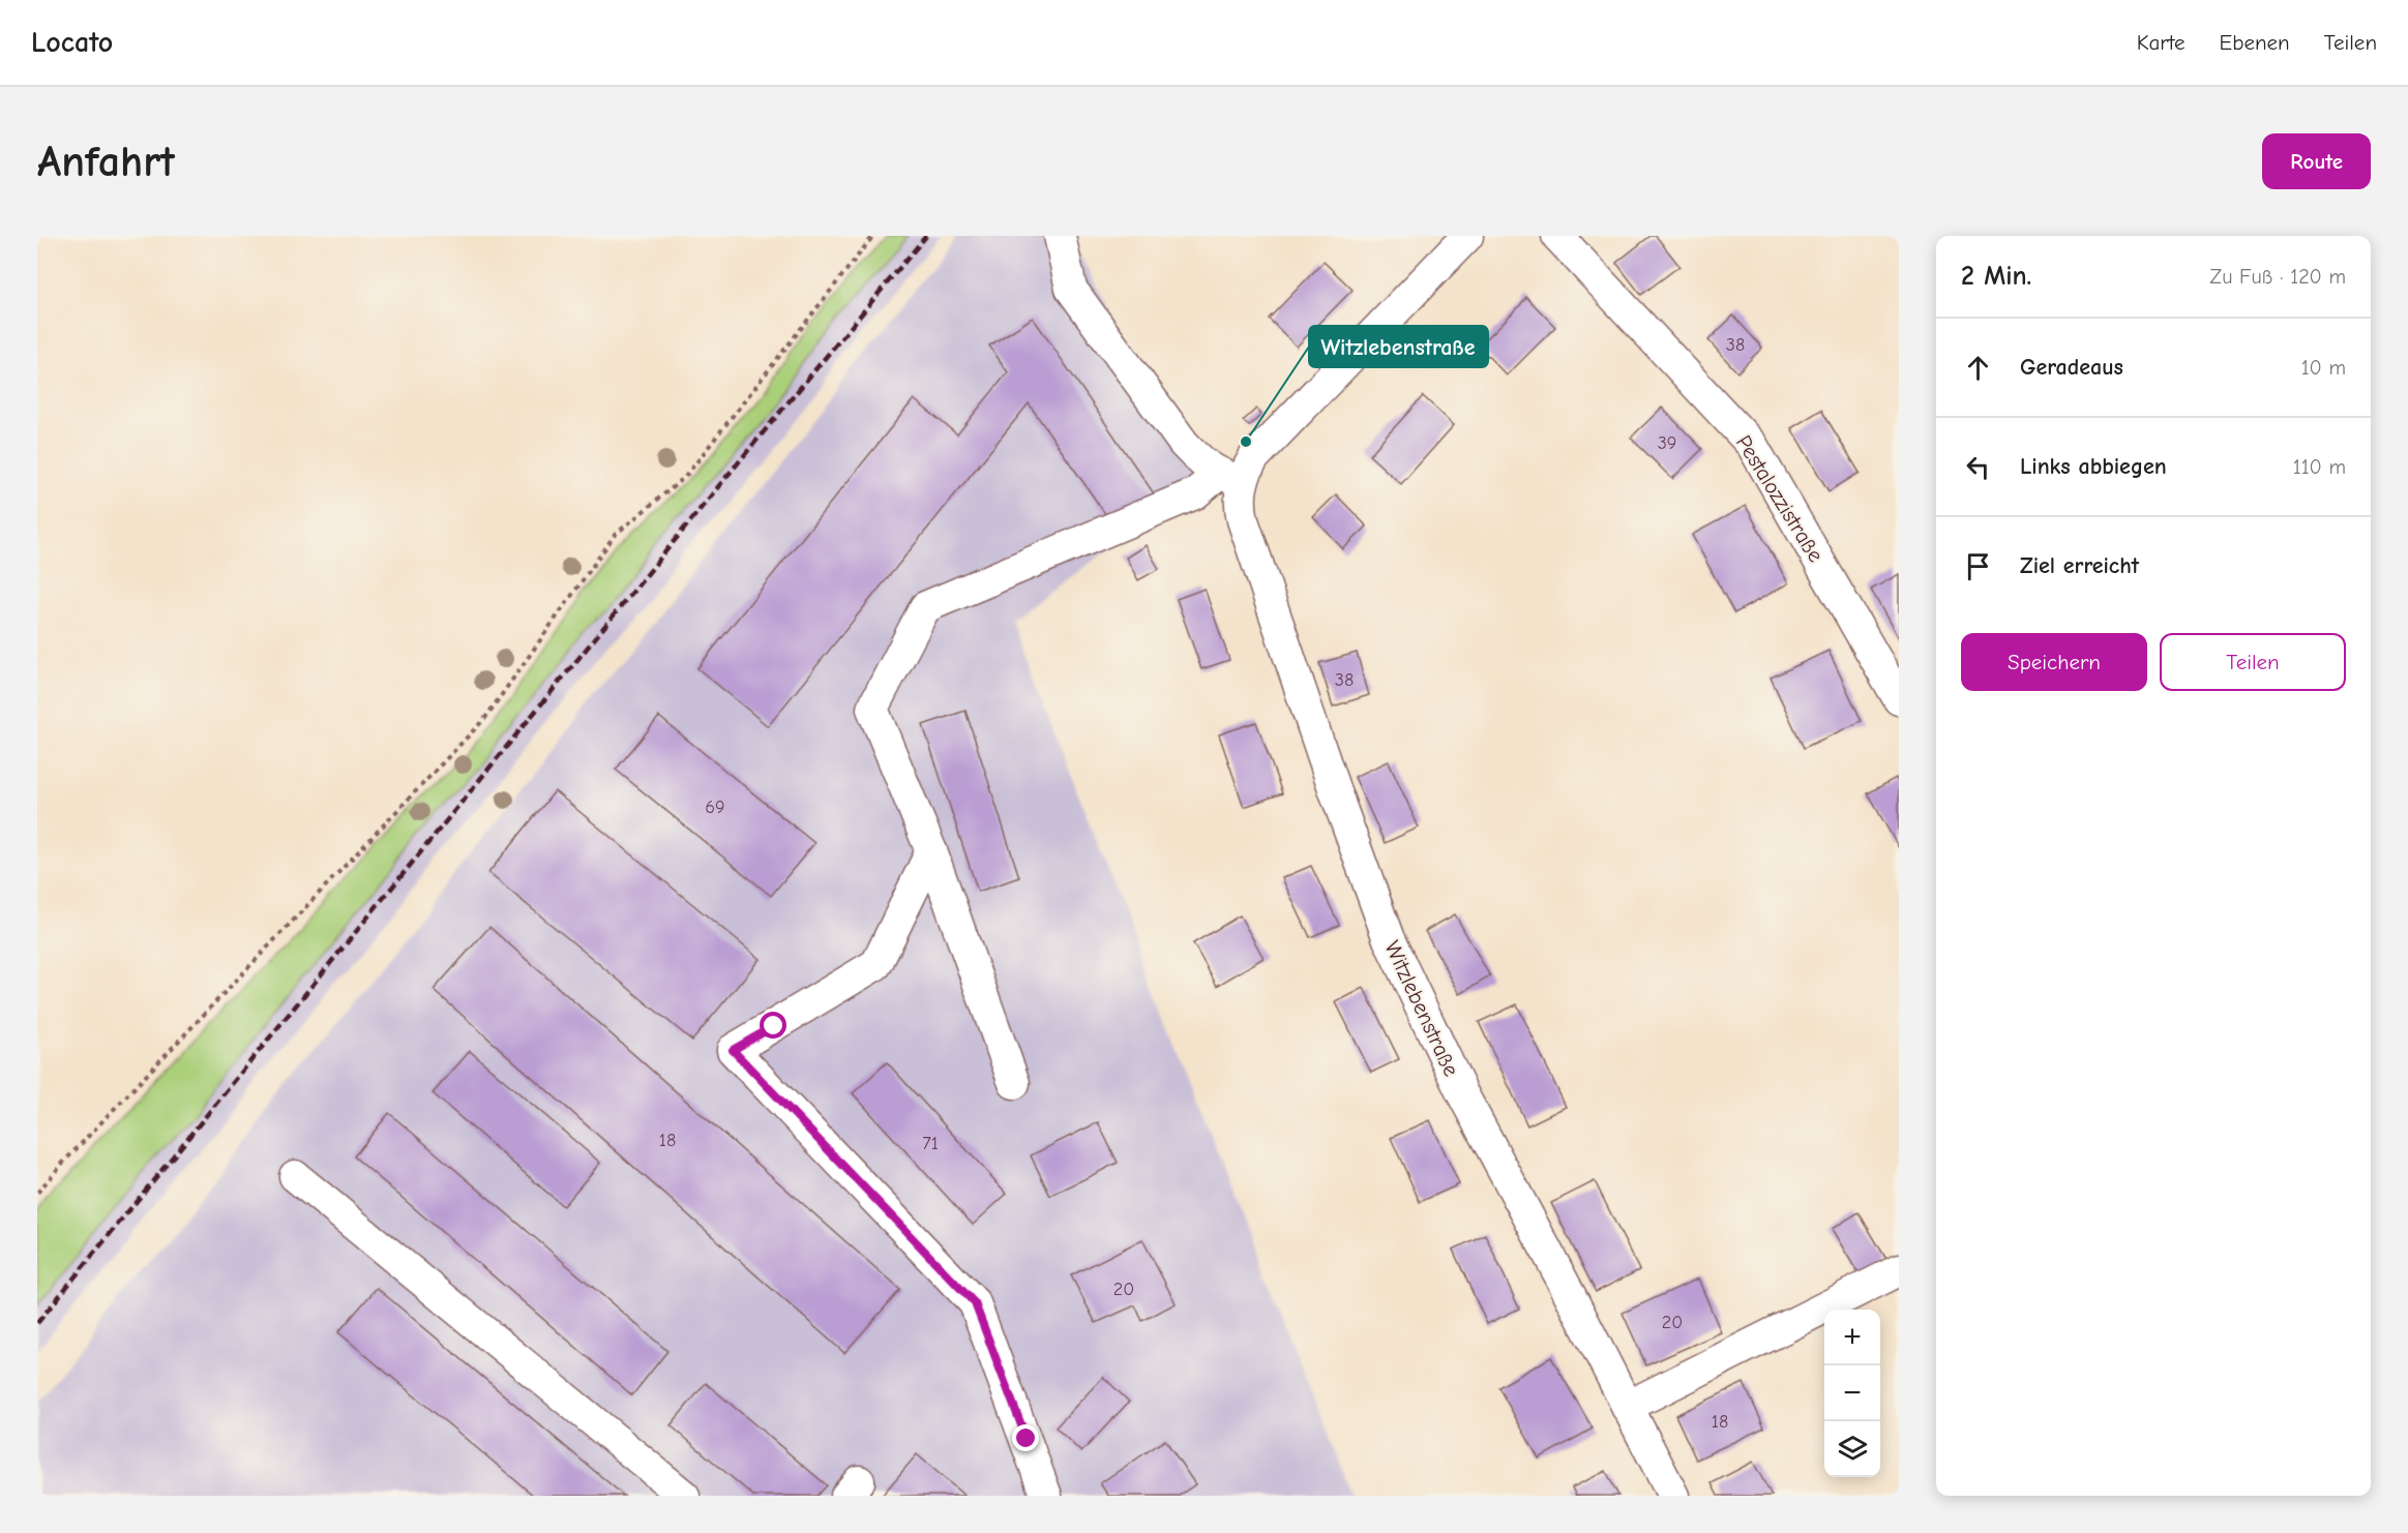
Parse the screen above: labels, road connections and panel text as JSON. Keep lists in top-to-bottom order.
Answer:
{
  "streets": {
    "street": ["Pestalozzistraße", "Witzlebenstraße"]
  },
  "places": ["Witzlebenstraße"],
  "house_numbers": [
    "38",
    "39",
    "38",
    "69",
    "18",
    "71",
    "20",
    "20",
    "18"
  ],
  "page": {
    "header": "Locato",
    "nav": ["Karte", "Ebenen", "Teilen"],
    "buttons": [
      "Route",
      ["Speichern", "Teilen"]
    ],
    "title": "Anfahrt",
    "heading": ["2 Min.", "Zu Fuß · 120 m"],
    "list": [
      ["Geradeaus", "10 m"],
      ["Links abbiegen", "110 m"],
      "Ziel erreicht"
    ],
    "map_buttons": ["+", "−"]
  }
}
